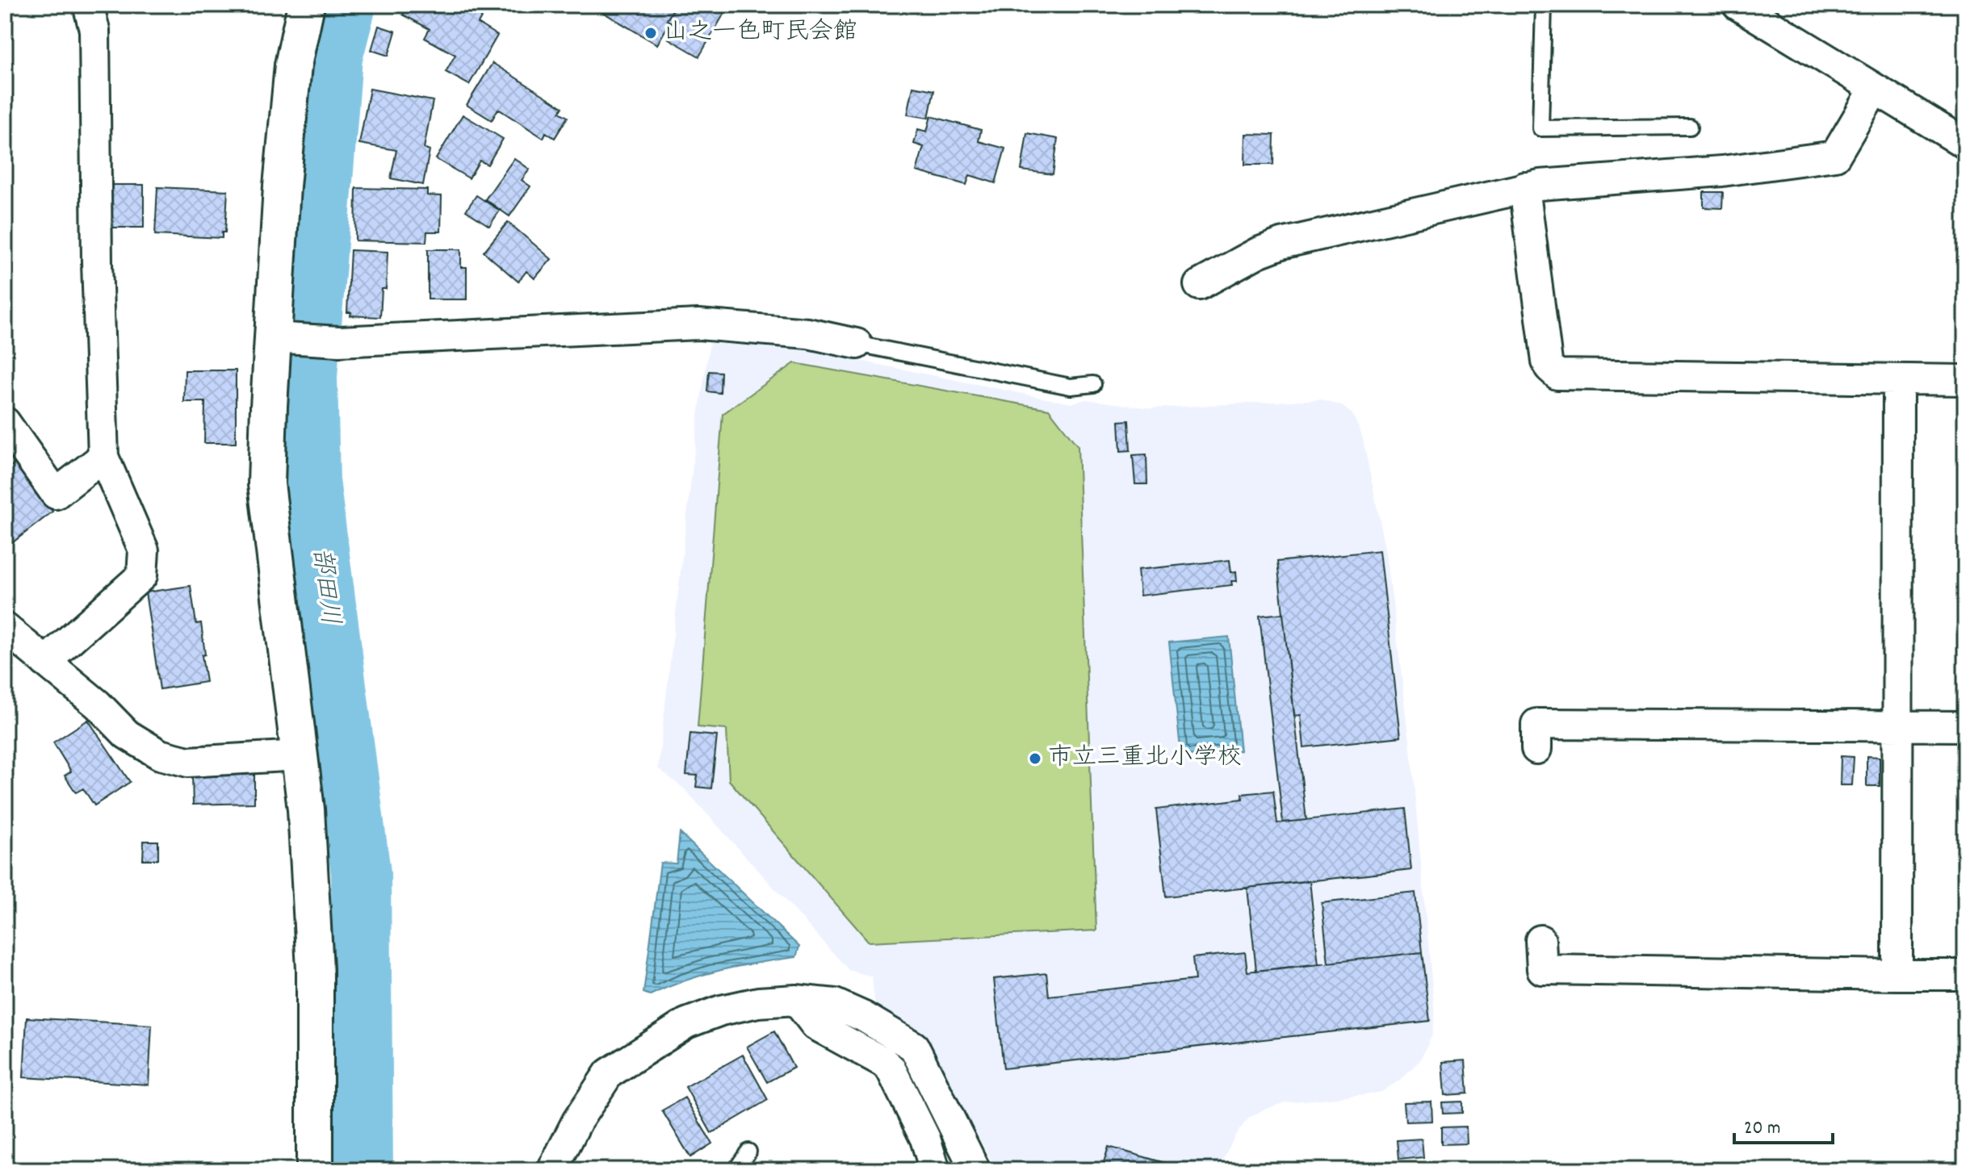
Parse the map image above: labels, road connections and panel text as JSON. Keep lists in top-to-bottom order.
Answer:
{
  "water": ["部田川"],
  "places": ["山之一色町民会館", "市立三重北小学校"],
  "scale_bar": "20 m"
}
